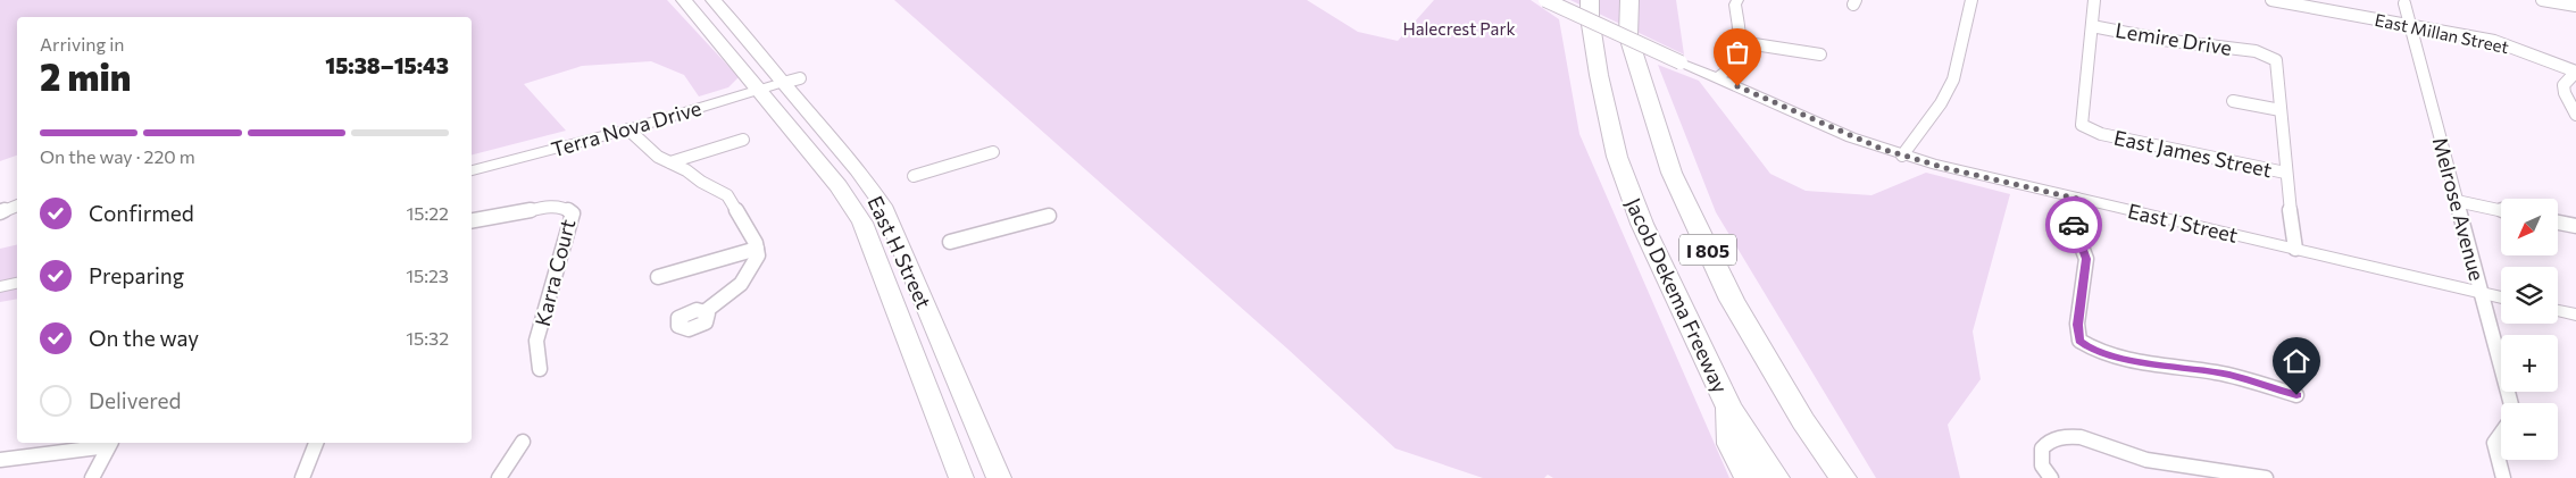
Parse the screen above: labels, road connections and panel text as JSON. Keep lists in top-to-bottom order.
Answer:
{
  "streets": {
    "highway": ["I 805", "Jacob Dekema Freeway"],
    "main road": ["East H Street"],
    "street": [
      "East Millan Street",
      "Lemire Drive",
      "Terra Nova Drive",
      "East James Street",
      "Melrose Avenue",
      "East J Street",
      "Karra Court"
    ]
  },
  "crossings": [
    ["East Millan Street", "Melrose Avenue"],
    ["Lemire Drive", "East James Street"],
    ["Terra Nova Drive", "East H Street"],
    ["Melrose Avenue", "East J Street"]
  ],
  "parks": ["Halecrest Park"],
  "north": "bottom left",
  "page": {
    "heading": ["2 min", "Arriving in", "15:38–15:43"],
    "bar": "On the way · 220 m",
    "list": [
      ["Confirmed", "15:22"],
      ["Preparing", "15:23"],
      ["On the way", "15:32"],
      "Delivered"
    ],
    "map_buttons": ["+", "−"]
  }
}
